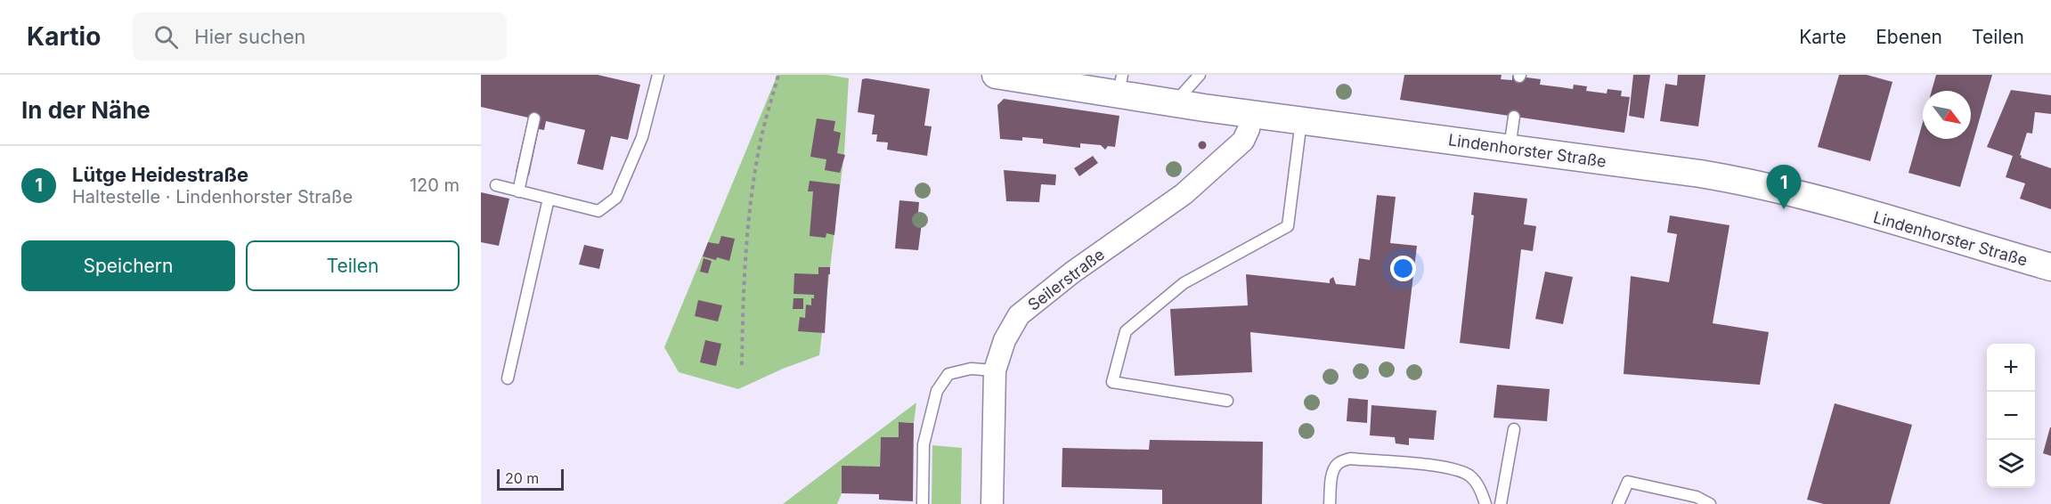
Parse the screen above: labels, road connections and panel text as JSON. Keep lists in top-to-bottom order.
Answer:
{
  "streets": {
    "street": ["Lindenhorster Straße", "Seilerstraße"]
  },
  "crossings": [
    ["Lindenhorster Straße", "Seilerstraße"]
  ],
  "scale_bar": "20 m",
  "north": "bottom right",
  "page": {
    "header": "Kartio",
    "search": "Hier suchen",
    "nav": ["Karte", "Ebenen", "Teilen"],
    "heading": "In der Nähe",
    "list": [
      {
        "mark": "1",
        "name": "Lütge Heidestraße",
        "note": "Haltestelle · Lindenhorster Straße",
        "value": "120 m"
      }
    ],
    "pins": "1",
    "buttons": ["Speichern", "Teilen"],
    "map_buttons": ["+", "−"],
    "scale": "20 m"
  }
}
